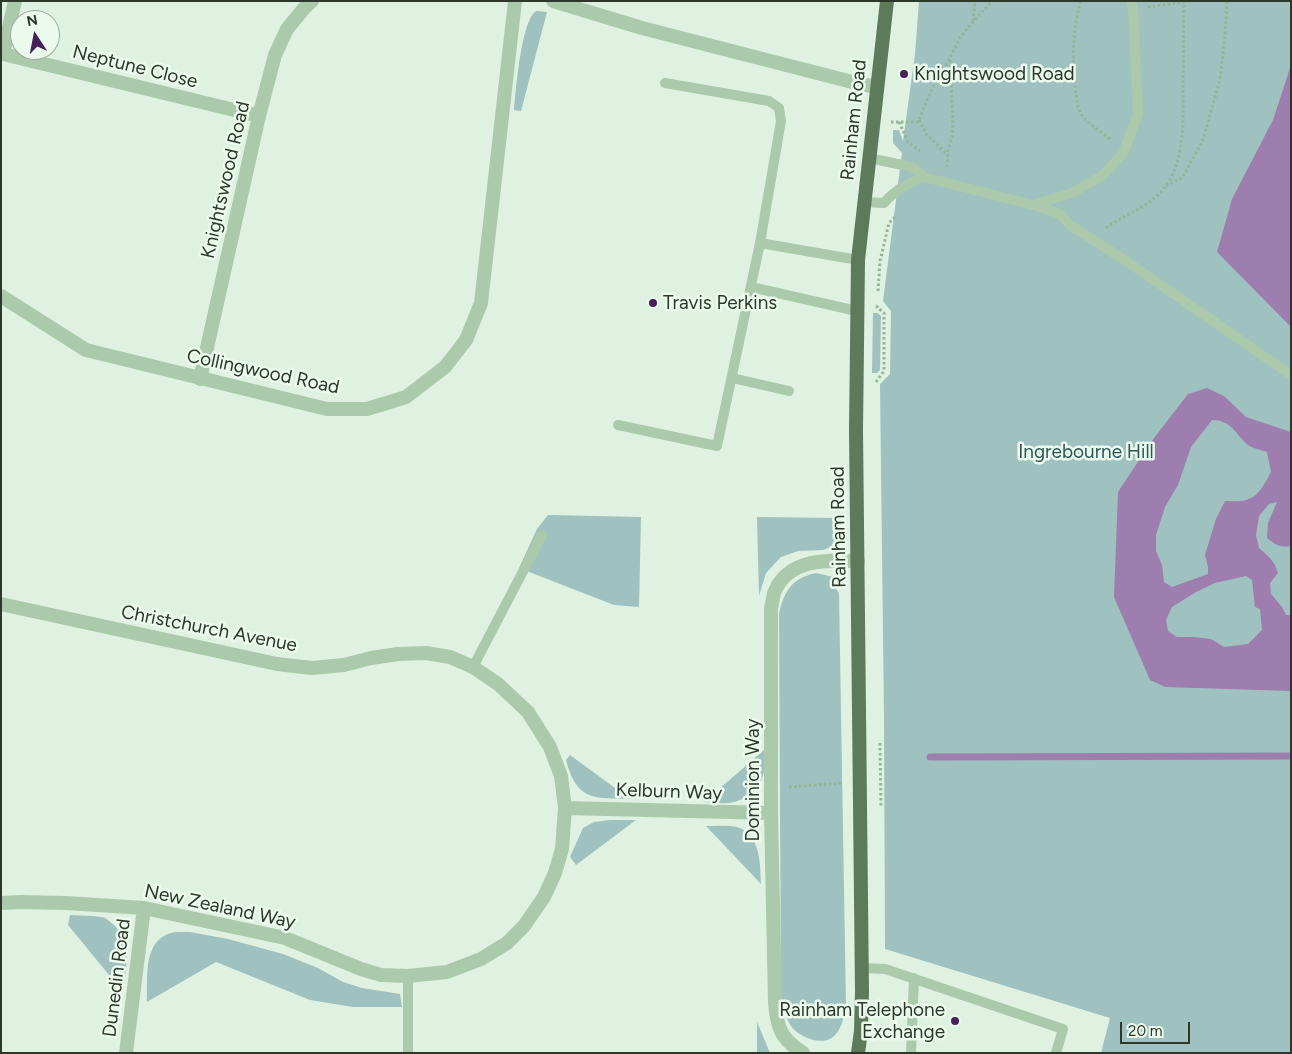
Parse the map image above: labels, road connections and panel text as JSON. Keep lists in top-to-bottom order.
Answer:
{
  "streets": {
    "main road": ["Rainham Road"],
    "street": [
      "Neptune Close",
      "Knightswood Road",
      "Collingwood Road",
      "Christchurch Avenue",
      "Dominion Way",
      "Kelburn Way",
      "New Zealand Way",
      "Dunedin Road"
    ]
  },
  "crossings": [
    ["Neptune Close", "Knightswood Road"],
    ["Rainham Road", "Dominion Way"],
    ["Knightswood Road", "Collingwood Road"],
    ["Christchurch Avenue", "Kelburn Way"],
    ["Christchurch Avenue", "New Zealand Way"],
    ["Dominion Way", "Kelburn Way"],
    ["Kelburn Way", "New Zealand Way"],
    ["New Zealand Way", "Dunedin Road"]
  ],
  "parks": ["Ingrebourne Hill"],
  "places": ["Knightswood Road", "Travis Perkins", "Rainham Telephone Exchange"],
  "scale_bar": "20 m",
  "north": "top"
}
